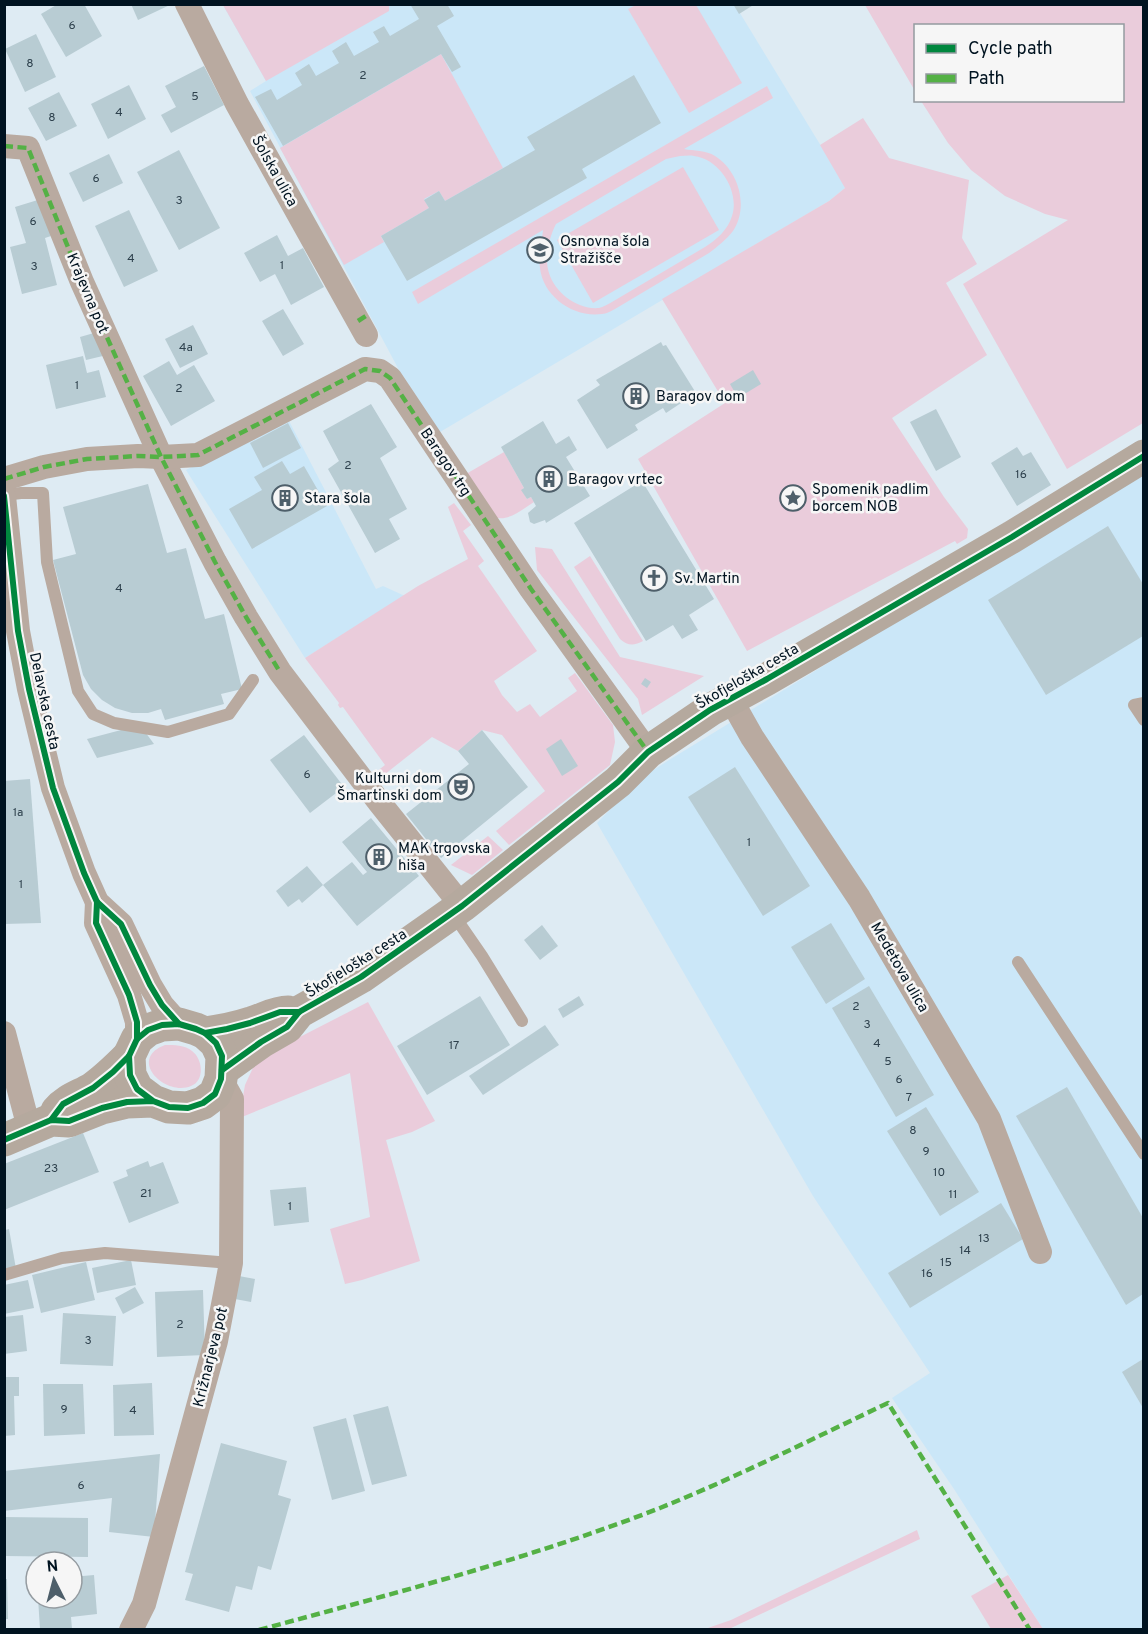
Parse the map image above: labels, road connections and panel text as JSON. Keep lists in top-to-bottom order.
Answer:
{
  "streets": {
    "street": [
      "Šolska ulica",
      "Krajevna pot",
      "Baragov trg",
      "Škofjeloška cesta",
      "Delavska cesta",
      "Medetova ulica",
      "Križnarjeva pot"
    ]
  },
  "crossings": [
    ["Krajevna pot", "Baragov trg"],
    ["Baragov trg", "Škofjeloška cesta"],
    ["Škofjeloška cesta", "Delavska cesta"],
    ["Škofjeloška cesta", "Medetova ulica"],
    ["Škofjeloška cesta", "Križnarjeva pot"],
    ["Delavska cesta", "Križnarjeva pot"]
  ],
  "places": {
    "school or university": ["Osnovna šola Stražišče"],
    "building": [
      "Baragov dom",
      "Baragov vrtec",
      "Stara šola",
      "MAK trgovska hiša"
    ],
    "place": ["Spomenik padlim borcem NOB"],
    "church": ["Sv. Martin"],
    "theatre": ["Kulturni dom Šmartinski dom"]
  },
  "house_numbers": [
    "6",
    "8",
    "2",
    "5",
    "4",
    "8",
    "6",
    "3",
    "6",
    "4",
    "1",
    "3",
    "4a",
    "1",
    "2",
    "2",
    "16",
    "4",
    "6",
    "1a",
    "1",
    "1",
    "2",
    "3",
    "4",
    "17",
    "5",
    "6",
    "7",
    "8",
    "9",
    "23",
    "10",
    "21",
    "11",
    "1",
    "13",
    "14",
    "15",
    "16",
    "2",
    "3",
    "9",
    "4",
    "6"
  ],
  "legend": ["Cycle path", "Path"],
  "north": "top"
}
